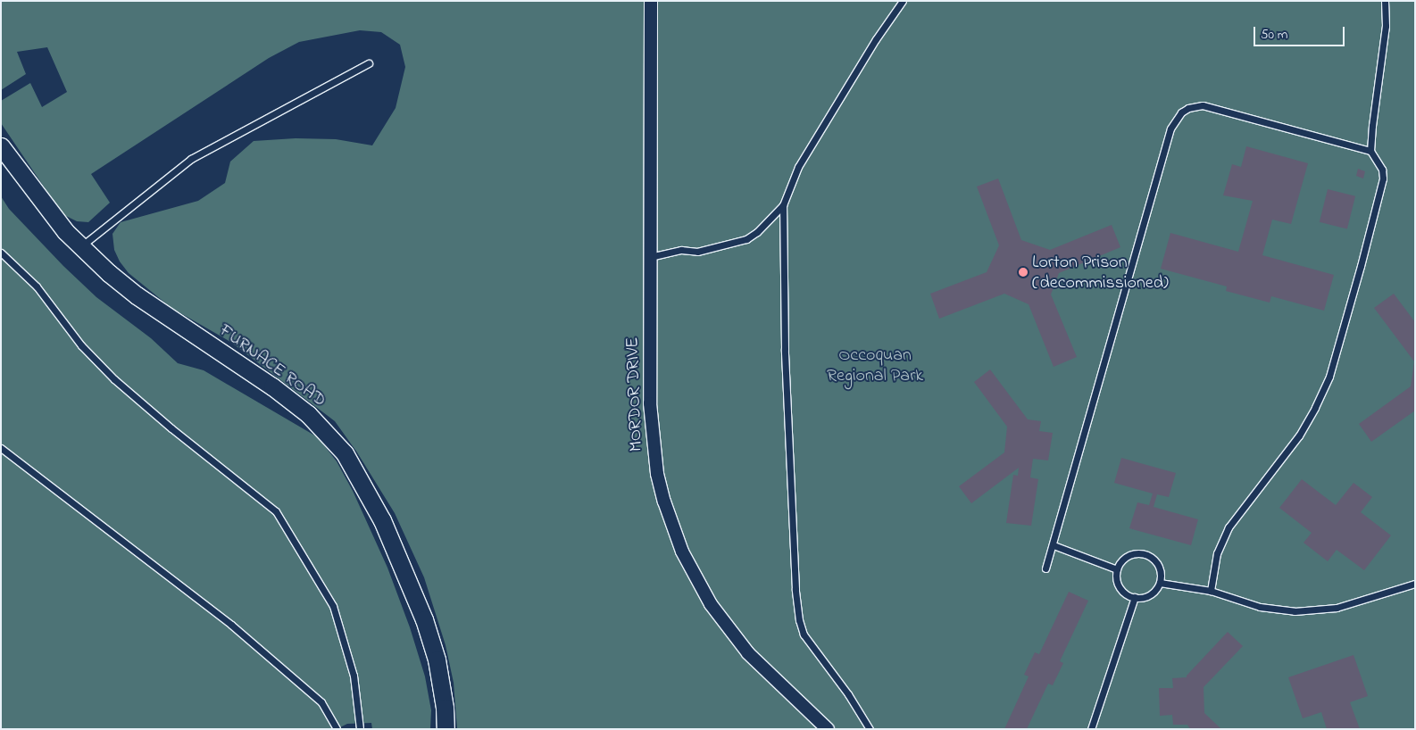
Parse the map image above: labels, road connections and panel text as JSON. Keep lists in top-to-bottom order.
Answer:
{
  "streets": {
    "main road": ["FURNACE ROAD"],
    "street": ["MORDOR DRIVE"]
  },
  "parks": ["Occoquan Regional Park"],
  "places": ["Lorton Prison (decommissioned)"],
  "scale_bar": "50 m"
}
